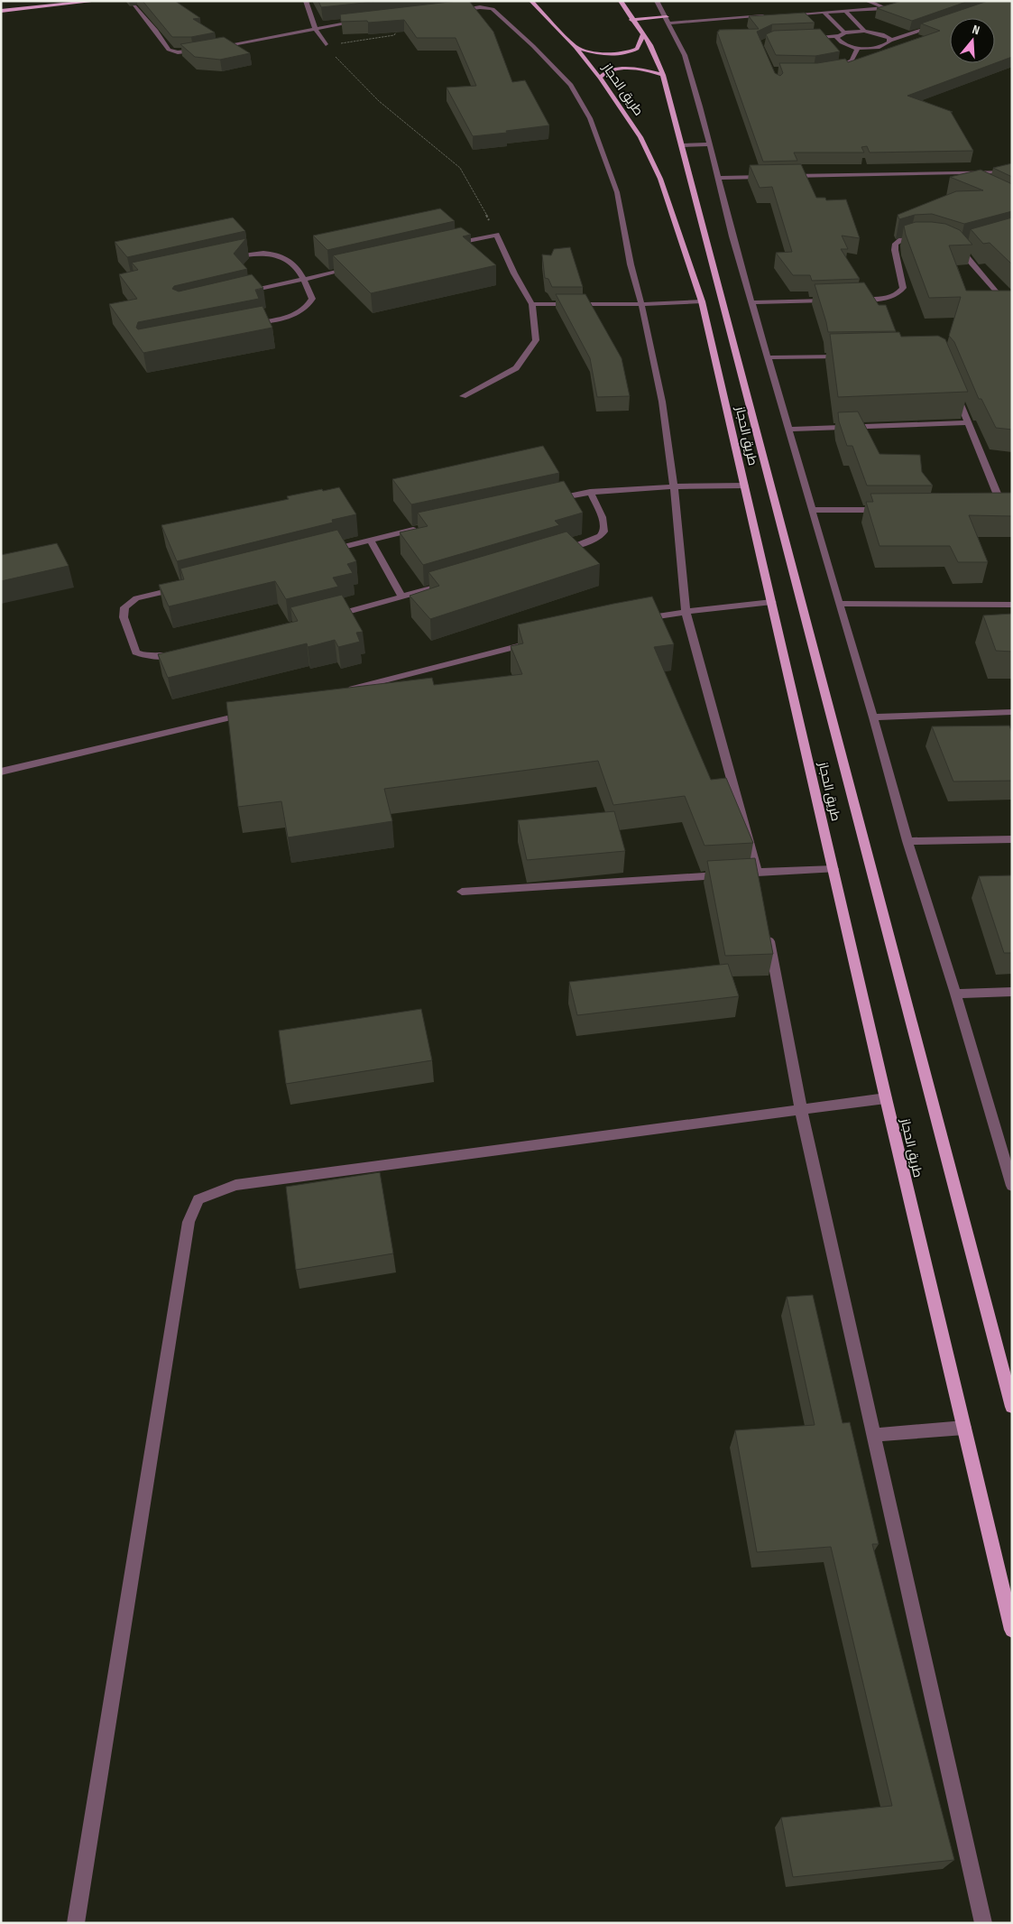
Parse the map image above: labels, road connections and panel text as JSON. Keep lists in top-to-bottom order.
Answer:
{
  "streets": {
    "main road": ["طريق الحجاز"]
  },
  "north": "top"
}
